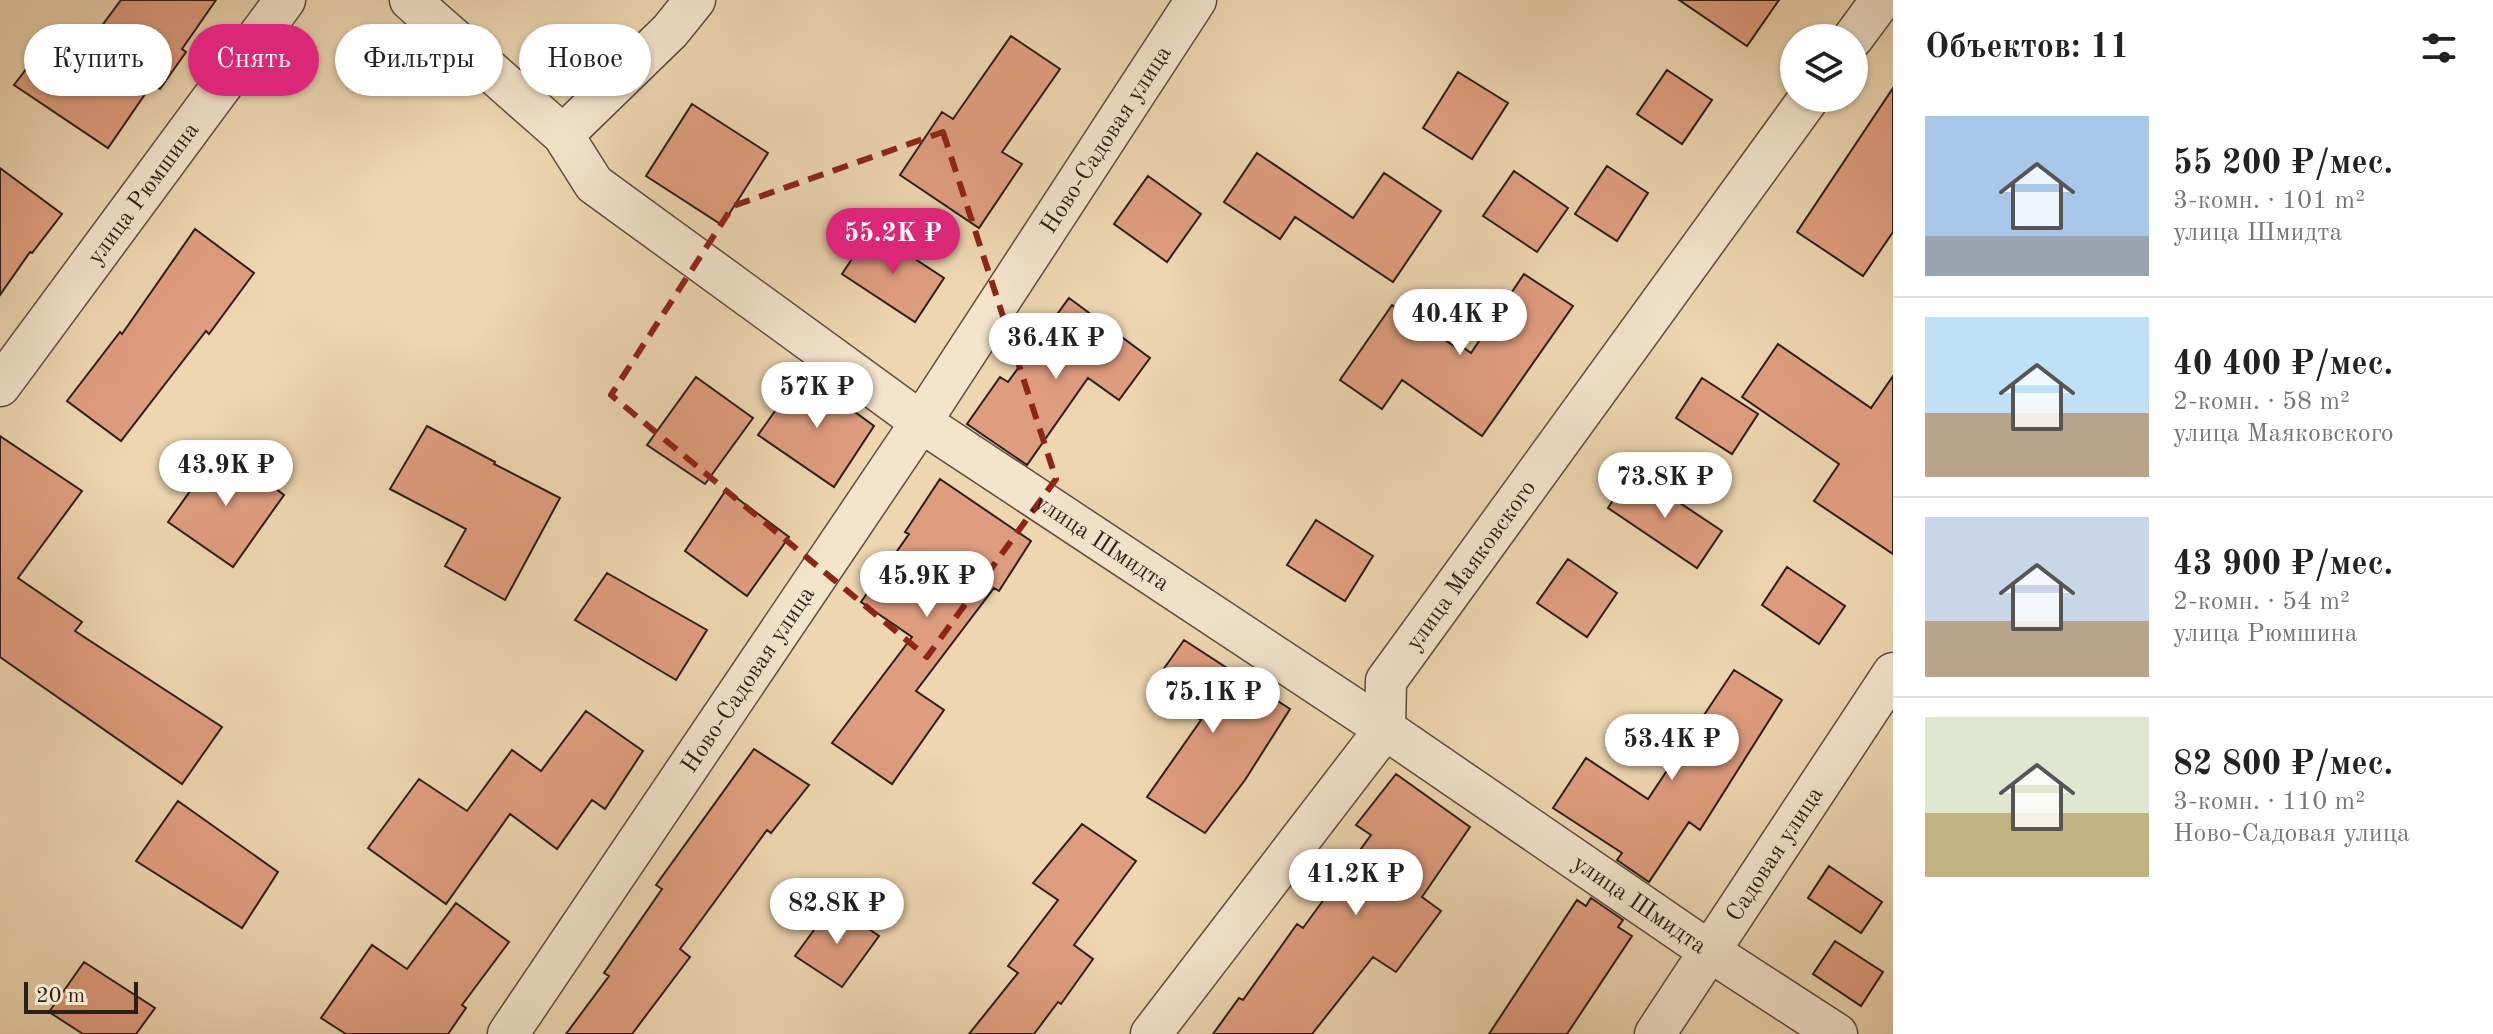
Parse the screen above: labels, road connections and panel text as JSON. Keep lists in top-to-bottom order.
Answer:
{
  "streets": {
    "street": [
      "Ново-Садовая улица",
      "улица Рюмшина",
      "улица Шмидта",
      "улица Маяковского",
      "Садовая улица"
    ]
  },
  "crossings": [
    ["Ново-Садовая улица", "улица Шмидта"],
    ["улица Шмидта", "улица Маяковского"],
    ["улица Шмидта", "Садовая улица"]
  ],
  "scale_bar": "20 m",
  "page": {
    "heading": "Объектов: 11",
    "chip": [
      "Купить",
      "Снять",
      "Фильтры",
      "Новое"
    ],
    "list": [
      {
        "name": "55 200 ₽/мес.",
        "note": "3-комн. · 101 m² · улица Шмидта"
      },
      {
        "name": "40 400 ₽/мес.",
        "note": "2-комн. · 58 m² · улица Маяковского"
      },
      {
        "name": "43 900 ₽/мес.",
        "note": "2-комн. · 54 m² · улица Рюмшина"
      },
      {
        "name": "82 800 ₽/мес.",
        "note": "3-комн. · 110 m² · Ново-Садовая улица"
      }
    ],
    "price": [
      "55.2K ₽",
      "40.4K ₽",
      "36.4K ₽",
      "57K ₽",
      "43.9K ₽",
      "73.8K ₽",
      "45.9K ₽",
      "75.1K ₽",
      "53.4K ₽",
      "41.2K ₽",
      "82.8K ₽"
    ],
    "scale": "20 m"
  }
}
